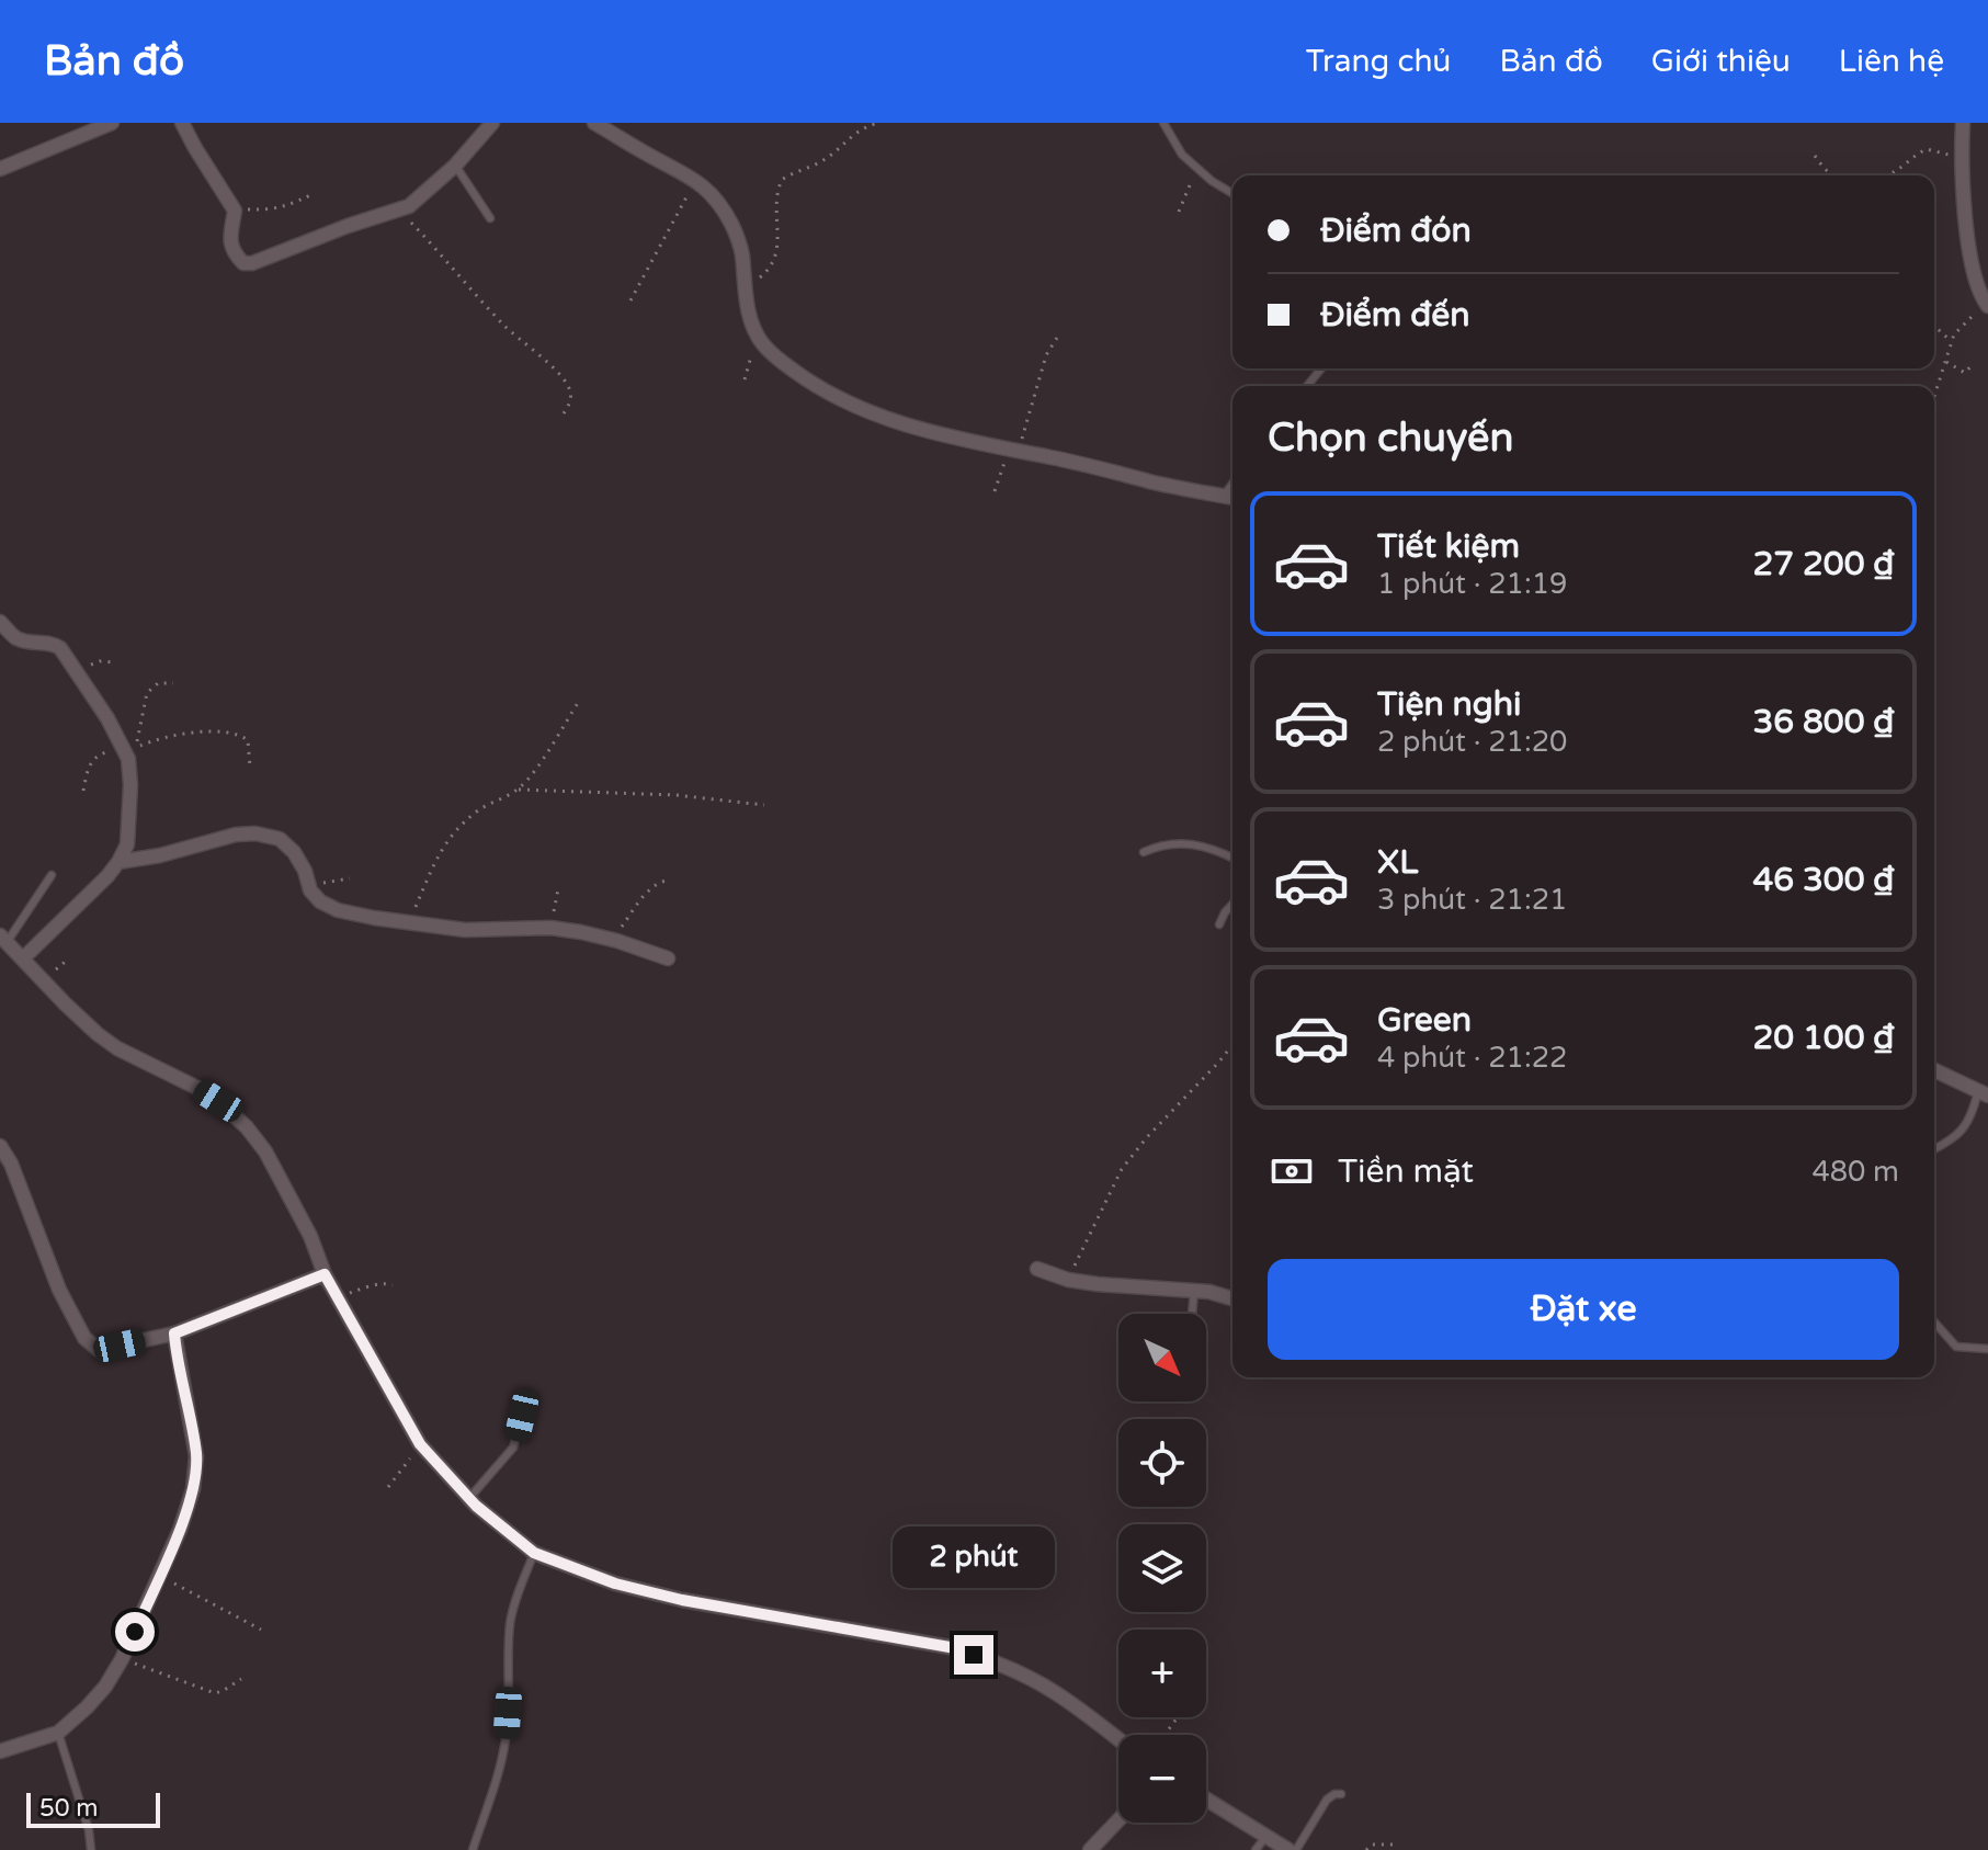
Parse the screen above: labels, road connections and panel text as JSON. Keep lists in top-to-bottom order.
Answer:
{
  "scale_bar": "50 m",
  "north": "bottom right",
  "page": {
    "header": "Bản đồ",
    "nav": [
      "Trang chủ",
      "Bản đồ",
      "Giới thiệu",
      "Liên hệ"
    ],
    "banner": ["Điểm đón", "Điểm đến"],
    "heading": "Chọn chuyến",
    "list": [
      {
        "name": "Tiết kiệm",
        "note": "1 phút · 21:19",
        "value": "27 200 ₫"
      },
      {
        "name": "Tiện nghi",
        "note": "2 phút · 21:20",
        "value": "36 800 ₫"
      },
      {
        "name": "XL",
        "note": "3 phút · 21:21",
        "value": "46 300 ₫"
      },
      {
        "name": "Green",
        "note": "4 phút · 21:22",
        "value": "20 100 ₫"
      }
    ],
    "pay": ["Tiền mặt", "480 m"],
    "buttons": "Đặt xe",
    "map_buttons": ["+", "−"],
    "bubble": "2 phút",
    "scale": "50 m"
  }
}
